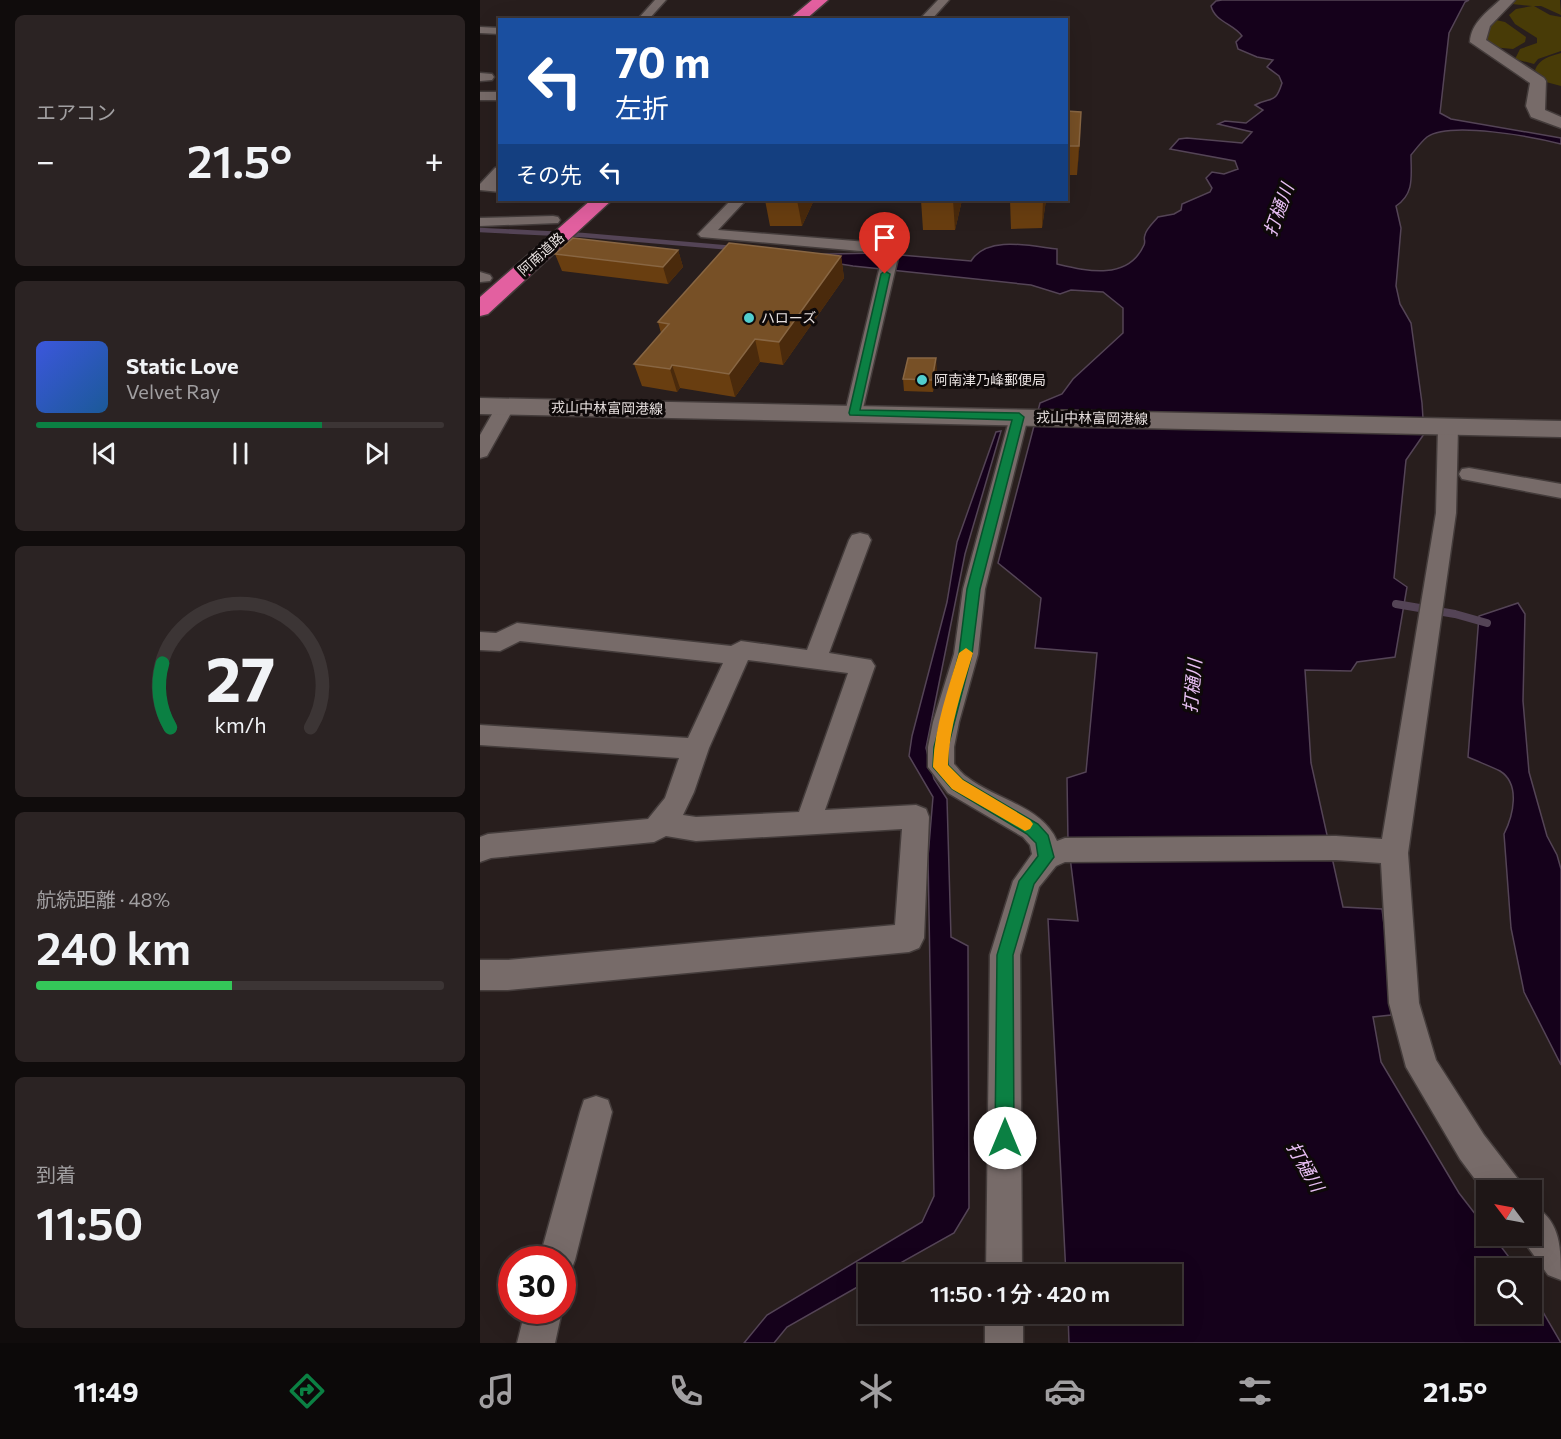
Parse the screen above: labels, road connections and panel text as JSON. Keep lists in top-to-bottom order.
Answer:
{
  "streets": {
    "highway": ["阿南道路"],
    "main road": ["戎山中林富岡港線"]
  },
  "water": ["打樋川"],
  "places": ["ハローズ", "阿南津乃峰郵便局"],
  "north": "top left",
  "page": {
    "tile": [
      "エアコン",
      ["航続距離 · 48%", "240 km"],
      ["到着", "11:50"]
    ],
    "turn": ["70 m", "左折"],
    "heat": ["−", "21.5°", "+"],
    "then": "その先",
    "song": ["Static Love", "Velvet Ray"],
    "limit": "30",
    "trip": "11:50 · 1 分 · 420 m",
    "tabs": ["11:49", "21.5°"],
    "gauge": ["27", "km/h"]
  }
}
